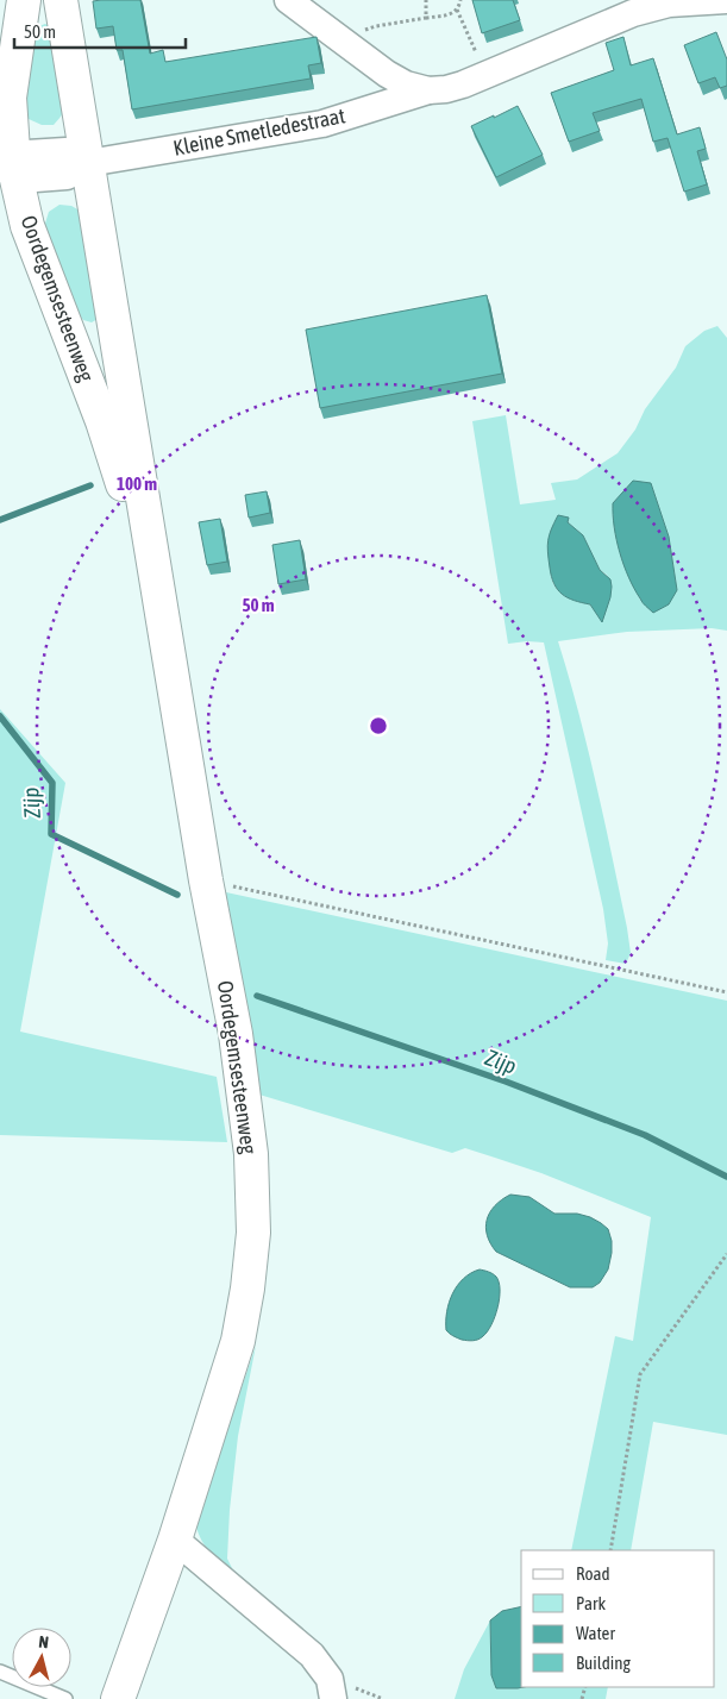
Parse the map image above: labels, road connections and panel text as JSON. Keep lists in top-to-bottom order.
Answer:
{
  "streets": {
    "street": ["Kleine Smetledestraat", "Oordegemsesteenweg"]
  },
  "crossings": [
    ["Kleine Smetledestraat", "Oordegemsesteenweg"]
  ],
  "water": ["Zijp"],
  "legend": [
    "Road",
    "Park",
    "Water",
    "Building"
  ],
  "scale_bar": "50 m",
  "north": "top",
  "rings": ["100 m", "50 m"]
}
